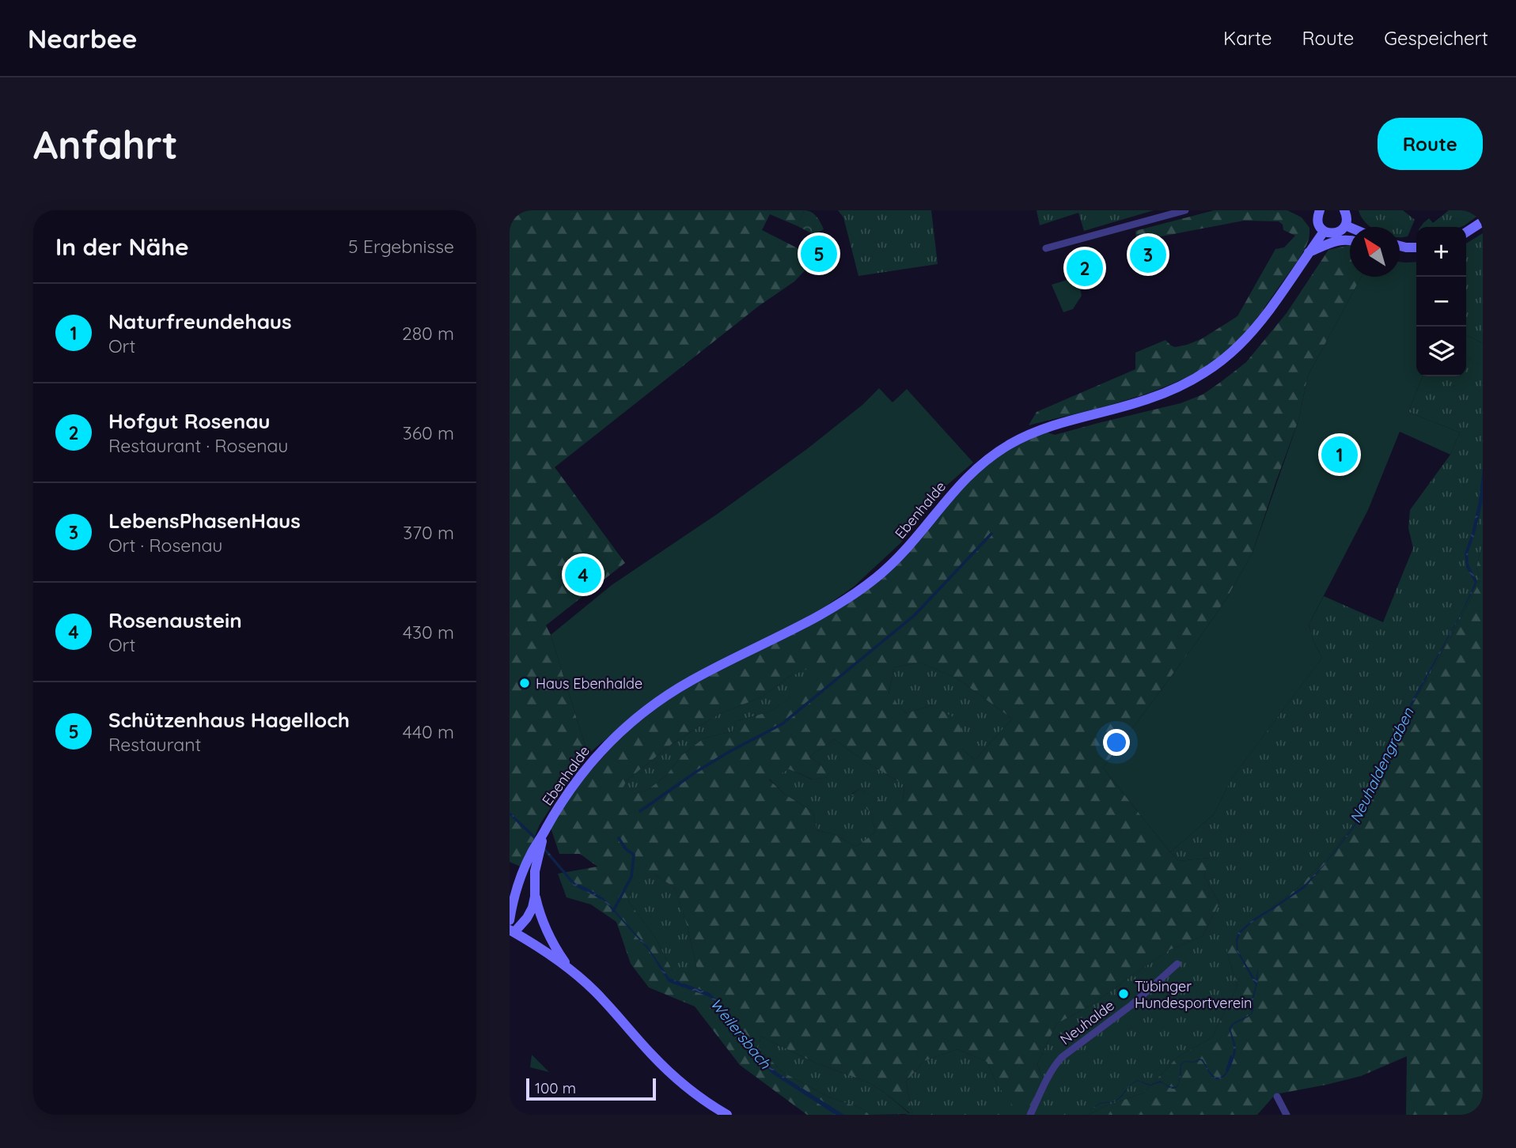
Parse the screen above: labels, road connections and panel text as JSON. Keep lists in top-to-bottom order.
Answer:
{
  "streets": {
    "street": ["Ebenhalde", "Neuhalde"]
  },
  "water": ["Neuhaldengraben", "Weilersbach"],
  "places": ["Haus Ebenhalde", "Tübinger Hundesportverein"],
  "scale_bar": "100 m",
  "north": "top left",
  "page": {
    "header": "Nearbee",
    "nav": ["Karte", "Route", "Gespeichert"],
    "buttons": "Route",
    "title": "Anfahrt",
    "heading": ["In der Nähe", "5 Ergebnisse"],
    "map_buttons": ["+", "−"],
    "pins": [
      "5",
      "3",
      "2",
      "1",
      "4"
    ],
    "list": [
      {
        "mark": "1",
        "name": "Naturfreundehaus",
        "note": "Ort",
        "value": "280 m"
      },
      {
        "mark": "2",
        "name": "Hofgut Rosenau",
        "note": "Restaurant · Rosenau",
        "value": "360 m"
      },
      {
        "mark": "3",
        "name": "LebensPhasenHaus",
        "note": "Ort · Rosenau",
        "value": "370 m"
      },
      {
        "mark": "4",
        "name": "Rosenaustein",
        "note": "Ort",
        "value": "430 m"
      },
      {
        "mark": "5",
        "name": "Schützenhaus Hagelloch",
        "note": "Restaurant",
        "value": "440 m"
      }
    ],
    "scale": "100 m"
  }
}
